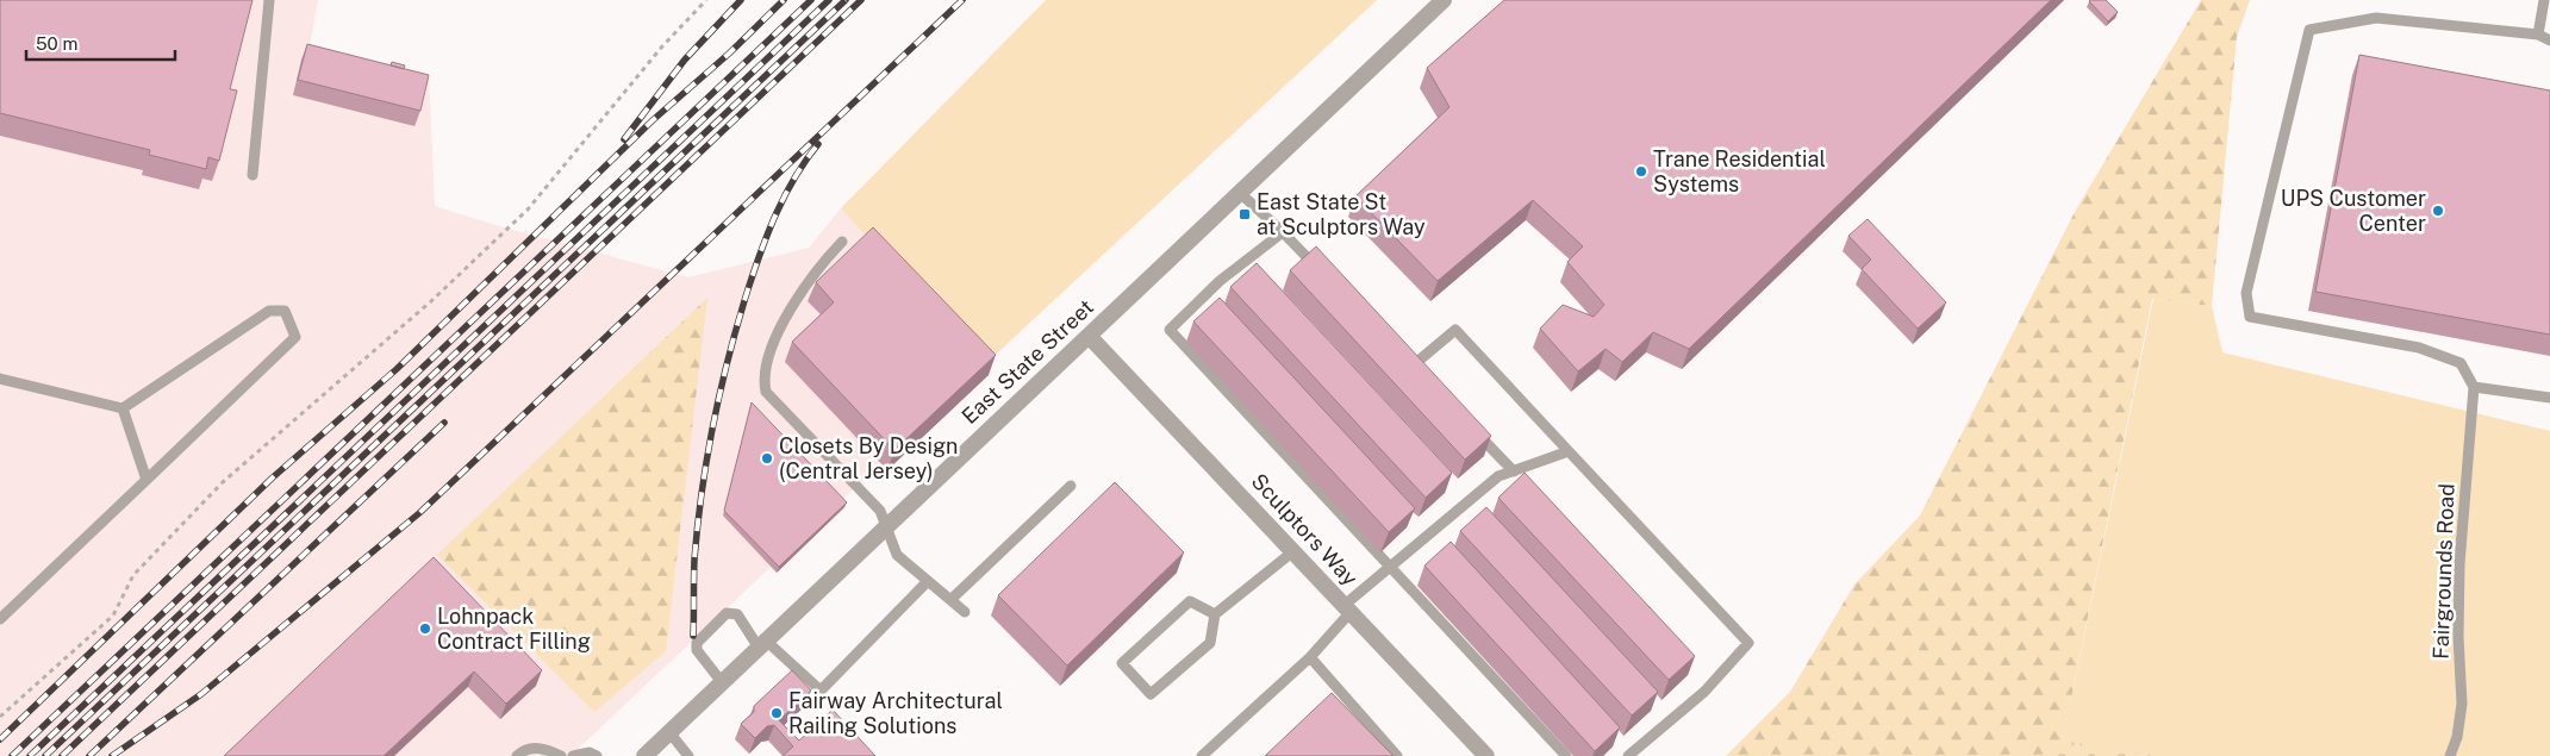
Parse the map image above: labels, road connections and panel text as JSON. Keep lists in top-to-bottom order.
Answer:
{
  "streets": {
    "street": ["East State Street", "Sculptors Way"],
    "lane": ["Fairgrounds Road"]
  },
  "crossings": [
    ["East State Street", "Sculptors Way"]
  ],
  "places": {
    "other": [
      "Trane Residential Systems",
      "UPS Customer Center",
      "Closets By Design (Central Jersey)",
      "Lohnpack Contract Filling",
      "Fairway Architectural Railing Solutions"
    ],
    "transit": ["East State St at Sculptors Way"]
  },
  "scale_bar": "50 m"
}
